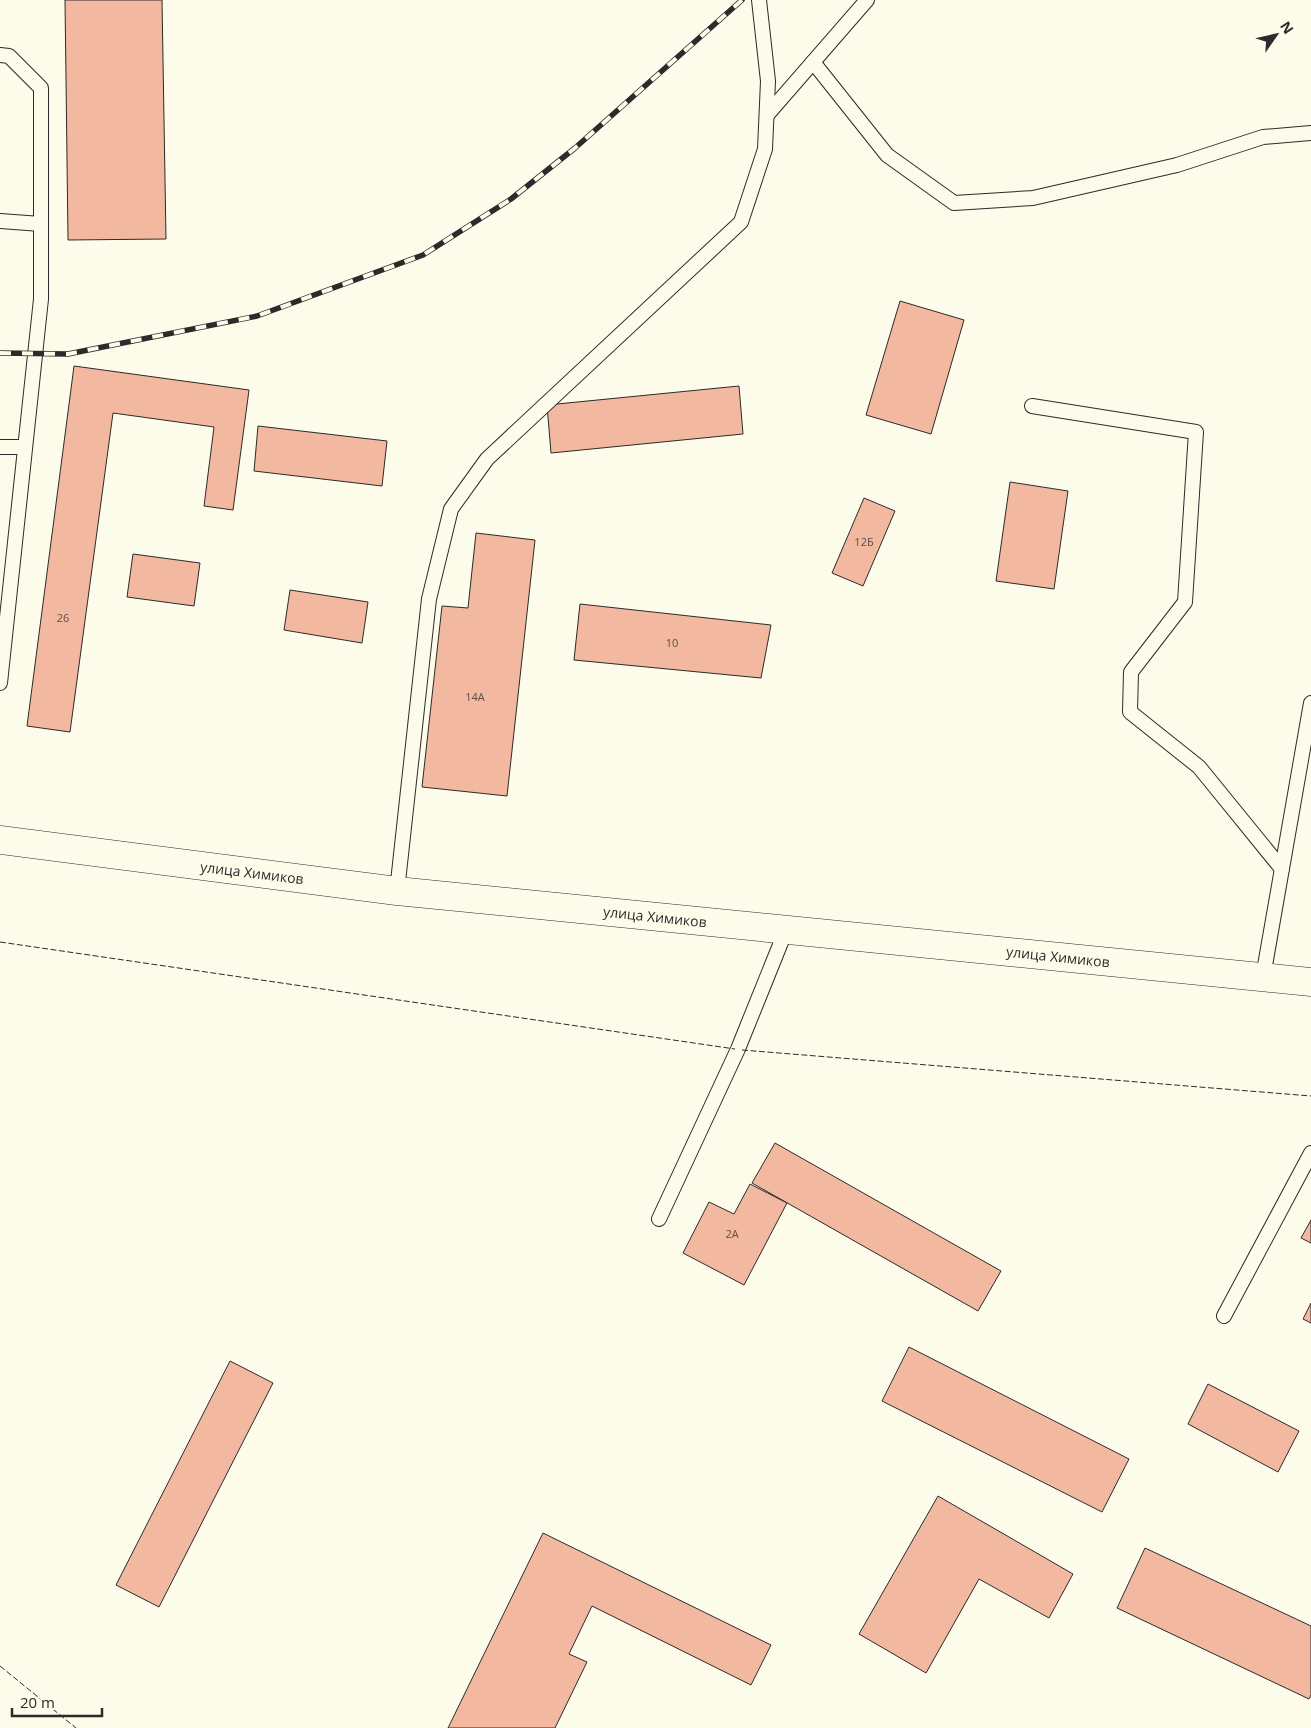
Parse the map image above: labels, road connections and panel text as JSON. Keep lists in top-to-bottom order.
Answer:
{
  "streets": {
    "main road": ["улица Химиков"]
  },
  "house_numbers": [
    "12Б",
    "26",
    "10",
    "14А",
    "2А"
  ],
  "scale_bar": "20 m",
  "north": "top right"
}
